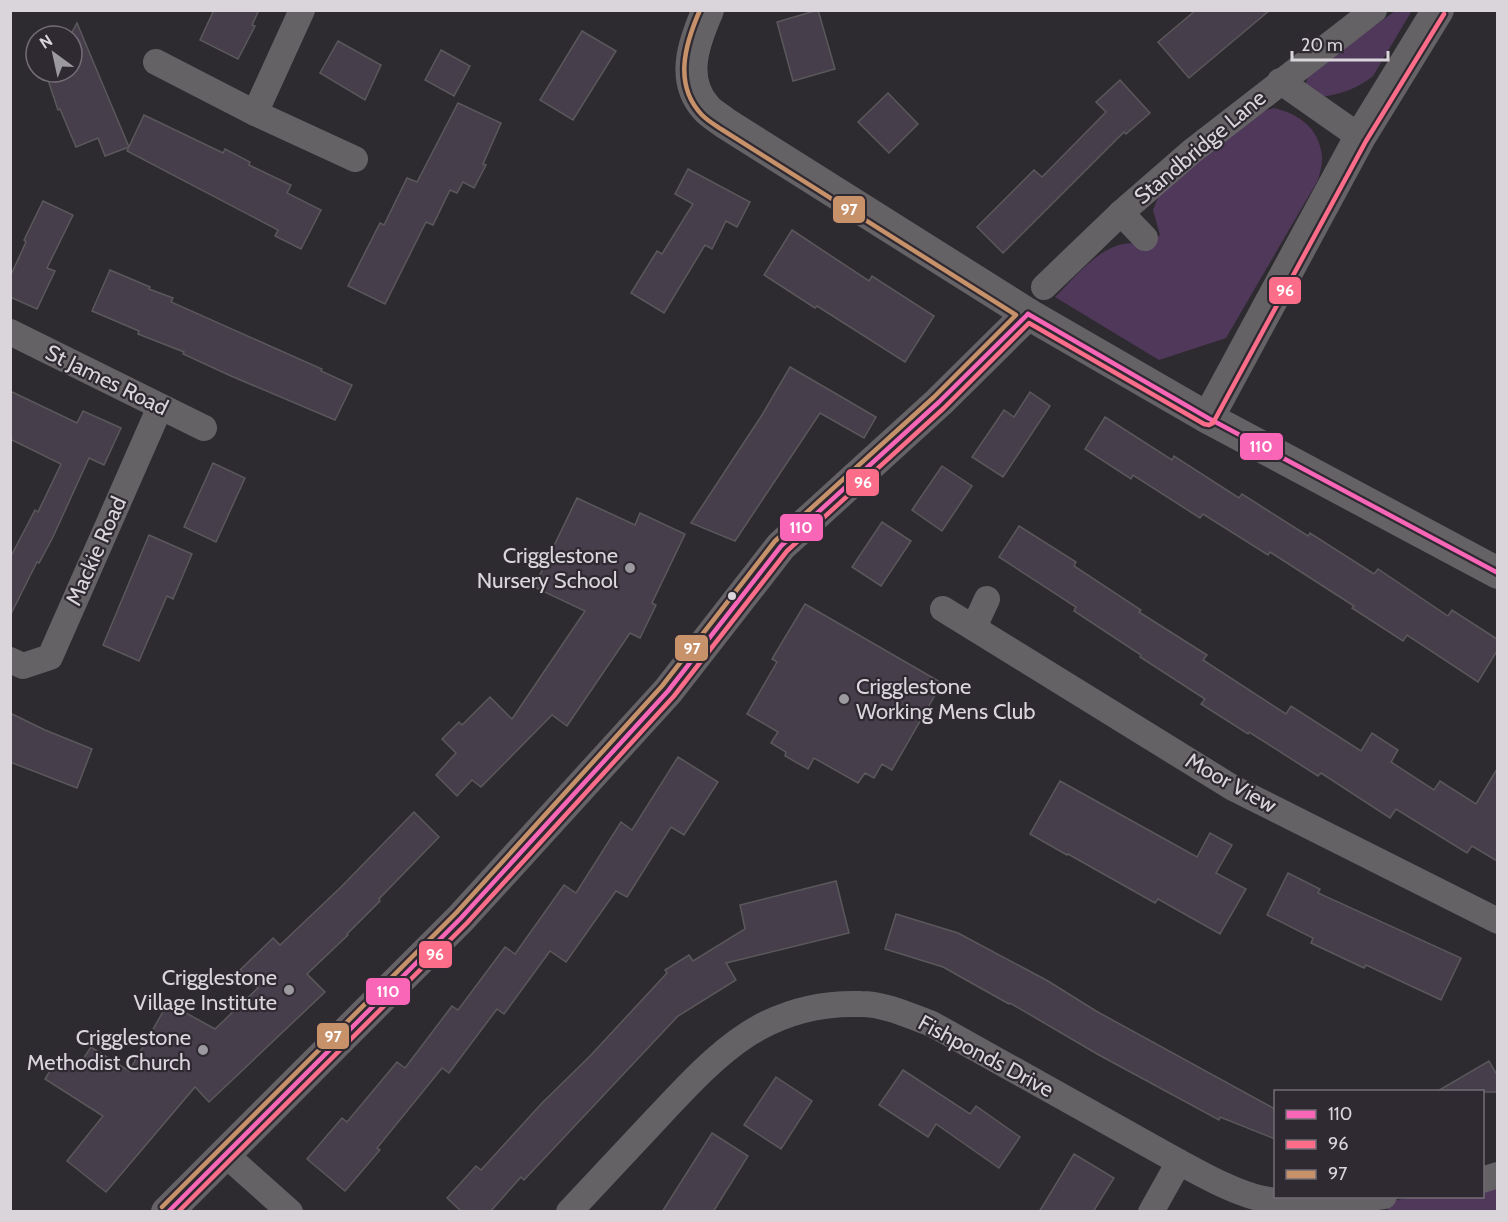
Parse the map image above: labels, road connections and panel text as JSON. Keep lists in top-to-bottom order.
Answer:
{
  "streets": {
    "street": [
      "Standbridge Lane",
      "St James Road",
      "Mackie Road",
      "Moor View",
      "Fishponds Drive"
    ]
  },
  "crossings": [
    ["St James Road", "Mackie Road"]
  ],
  "places": [
    "Crigglestone Nursery School",
    "Crigglestone Working Mens Club",
    "Crigglestone Village Institute",
    "Crigglestone Methodist Church"
  ],
  "lines": ["transit line 97", "transit line 96", "transit line 110"],
  "legend": ["110", "96", "97"],
  "scale_bar": "20 m",
  "north": "top left"
}
